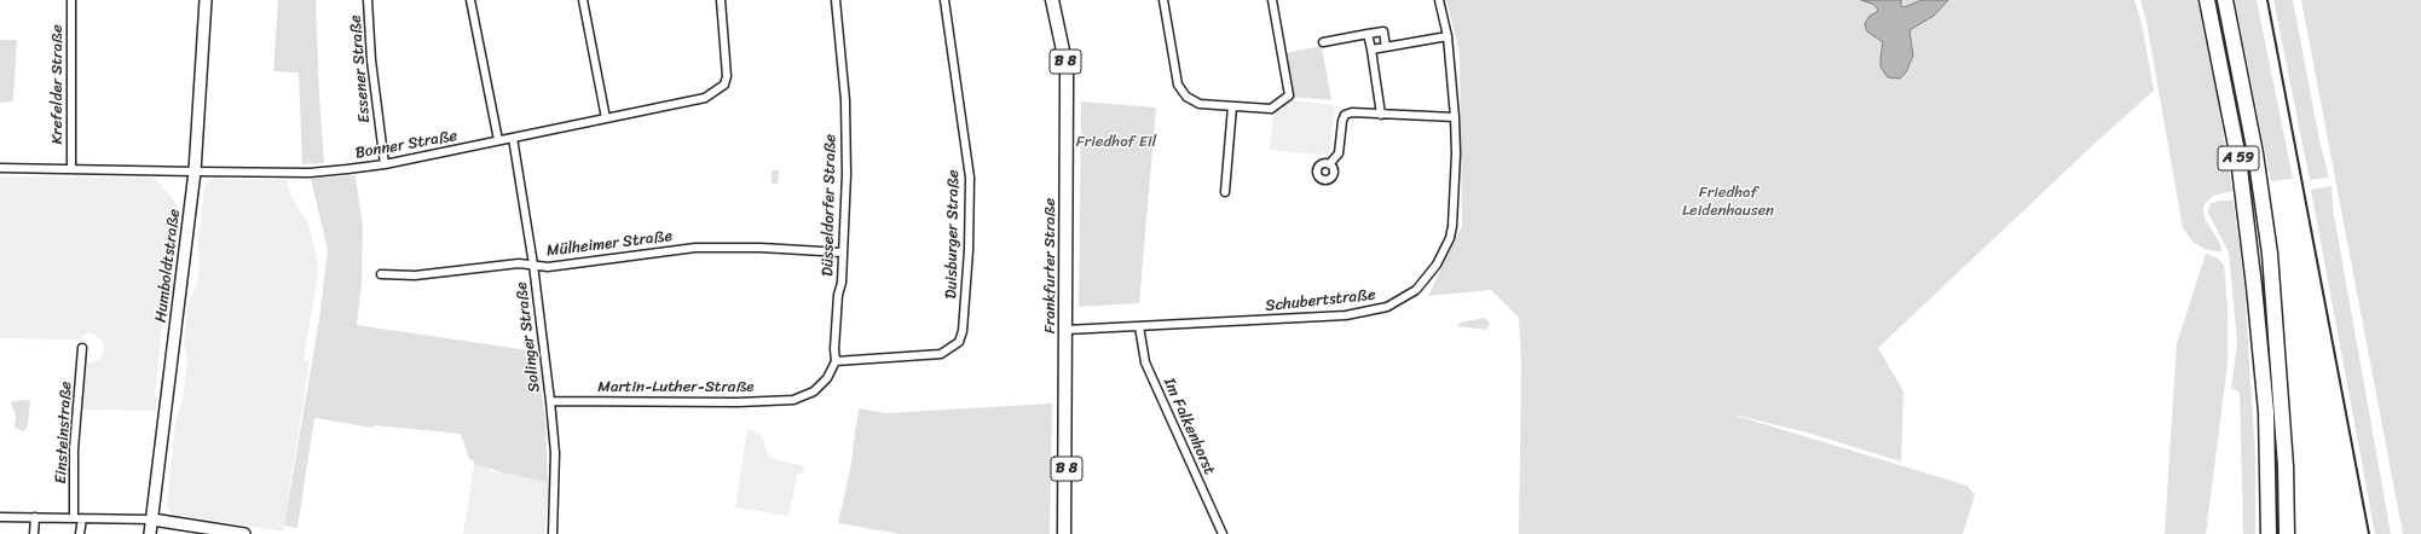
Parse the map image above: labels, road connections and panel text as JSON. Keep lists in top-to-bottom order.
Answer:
{
  "streets": {
    "highway": ["A 59"],
    "main road": ["B 8", "Frankfurter Straße"],
    "street": [
      "Essener Straße",
      "Krefelder Straße",
      "Bonner Straße",
      "Düsseldorfer Straße",
      "Duisburger Straße",
      "Mülheimer Straße",
      "Humboldtstraße",
      "Schubertstraße",
      "Solinger Straße",
      "Martin-Luther-Straße",
      "Im Falkenhorst",
      "Einsteinstraße"
    ]
  },
  "crossings": [
    ["Essener Straße", "Bonner Straße"],
    ["Krefelder Straße", "Bonner Straße"],
    ["Bonner Straße", "Humboldtstraße"],
    ["Bonner Straße", "Solinger Straße"],
    ["Düsseldorfer Straße", "Duisburger Straße"],
    ["Düsseldorfer Straße", "Mülheimer Straße"],
    ["Düsseldorfer Straße", "Martin-Luther-Straße"],
    ["Duisburger Straße", "Martin-Luther-Straße"],
    ["Mülheimer Straße", "Solinger Straße"],
    ["Frankfurter Straße", "Schubertstraße"],
    ["Schubertstraße", "Im Falkenhorst"],
    ["Solinger Straße", "Martin-Luther-Straße"]
  ],
  "parks": ["Friedhof Eil", "Friedhof Leidenhausen"]
}
